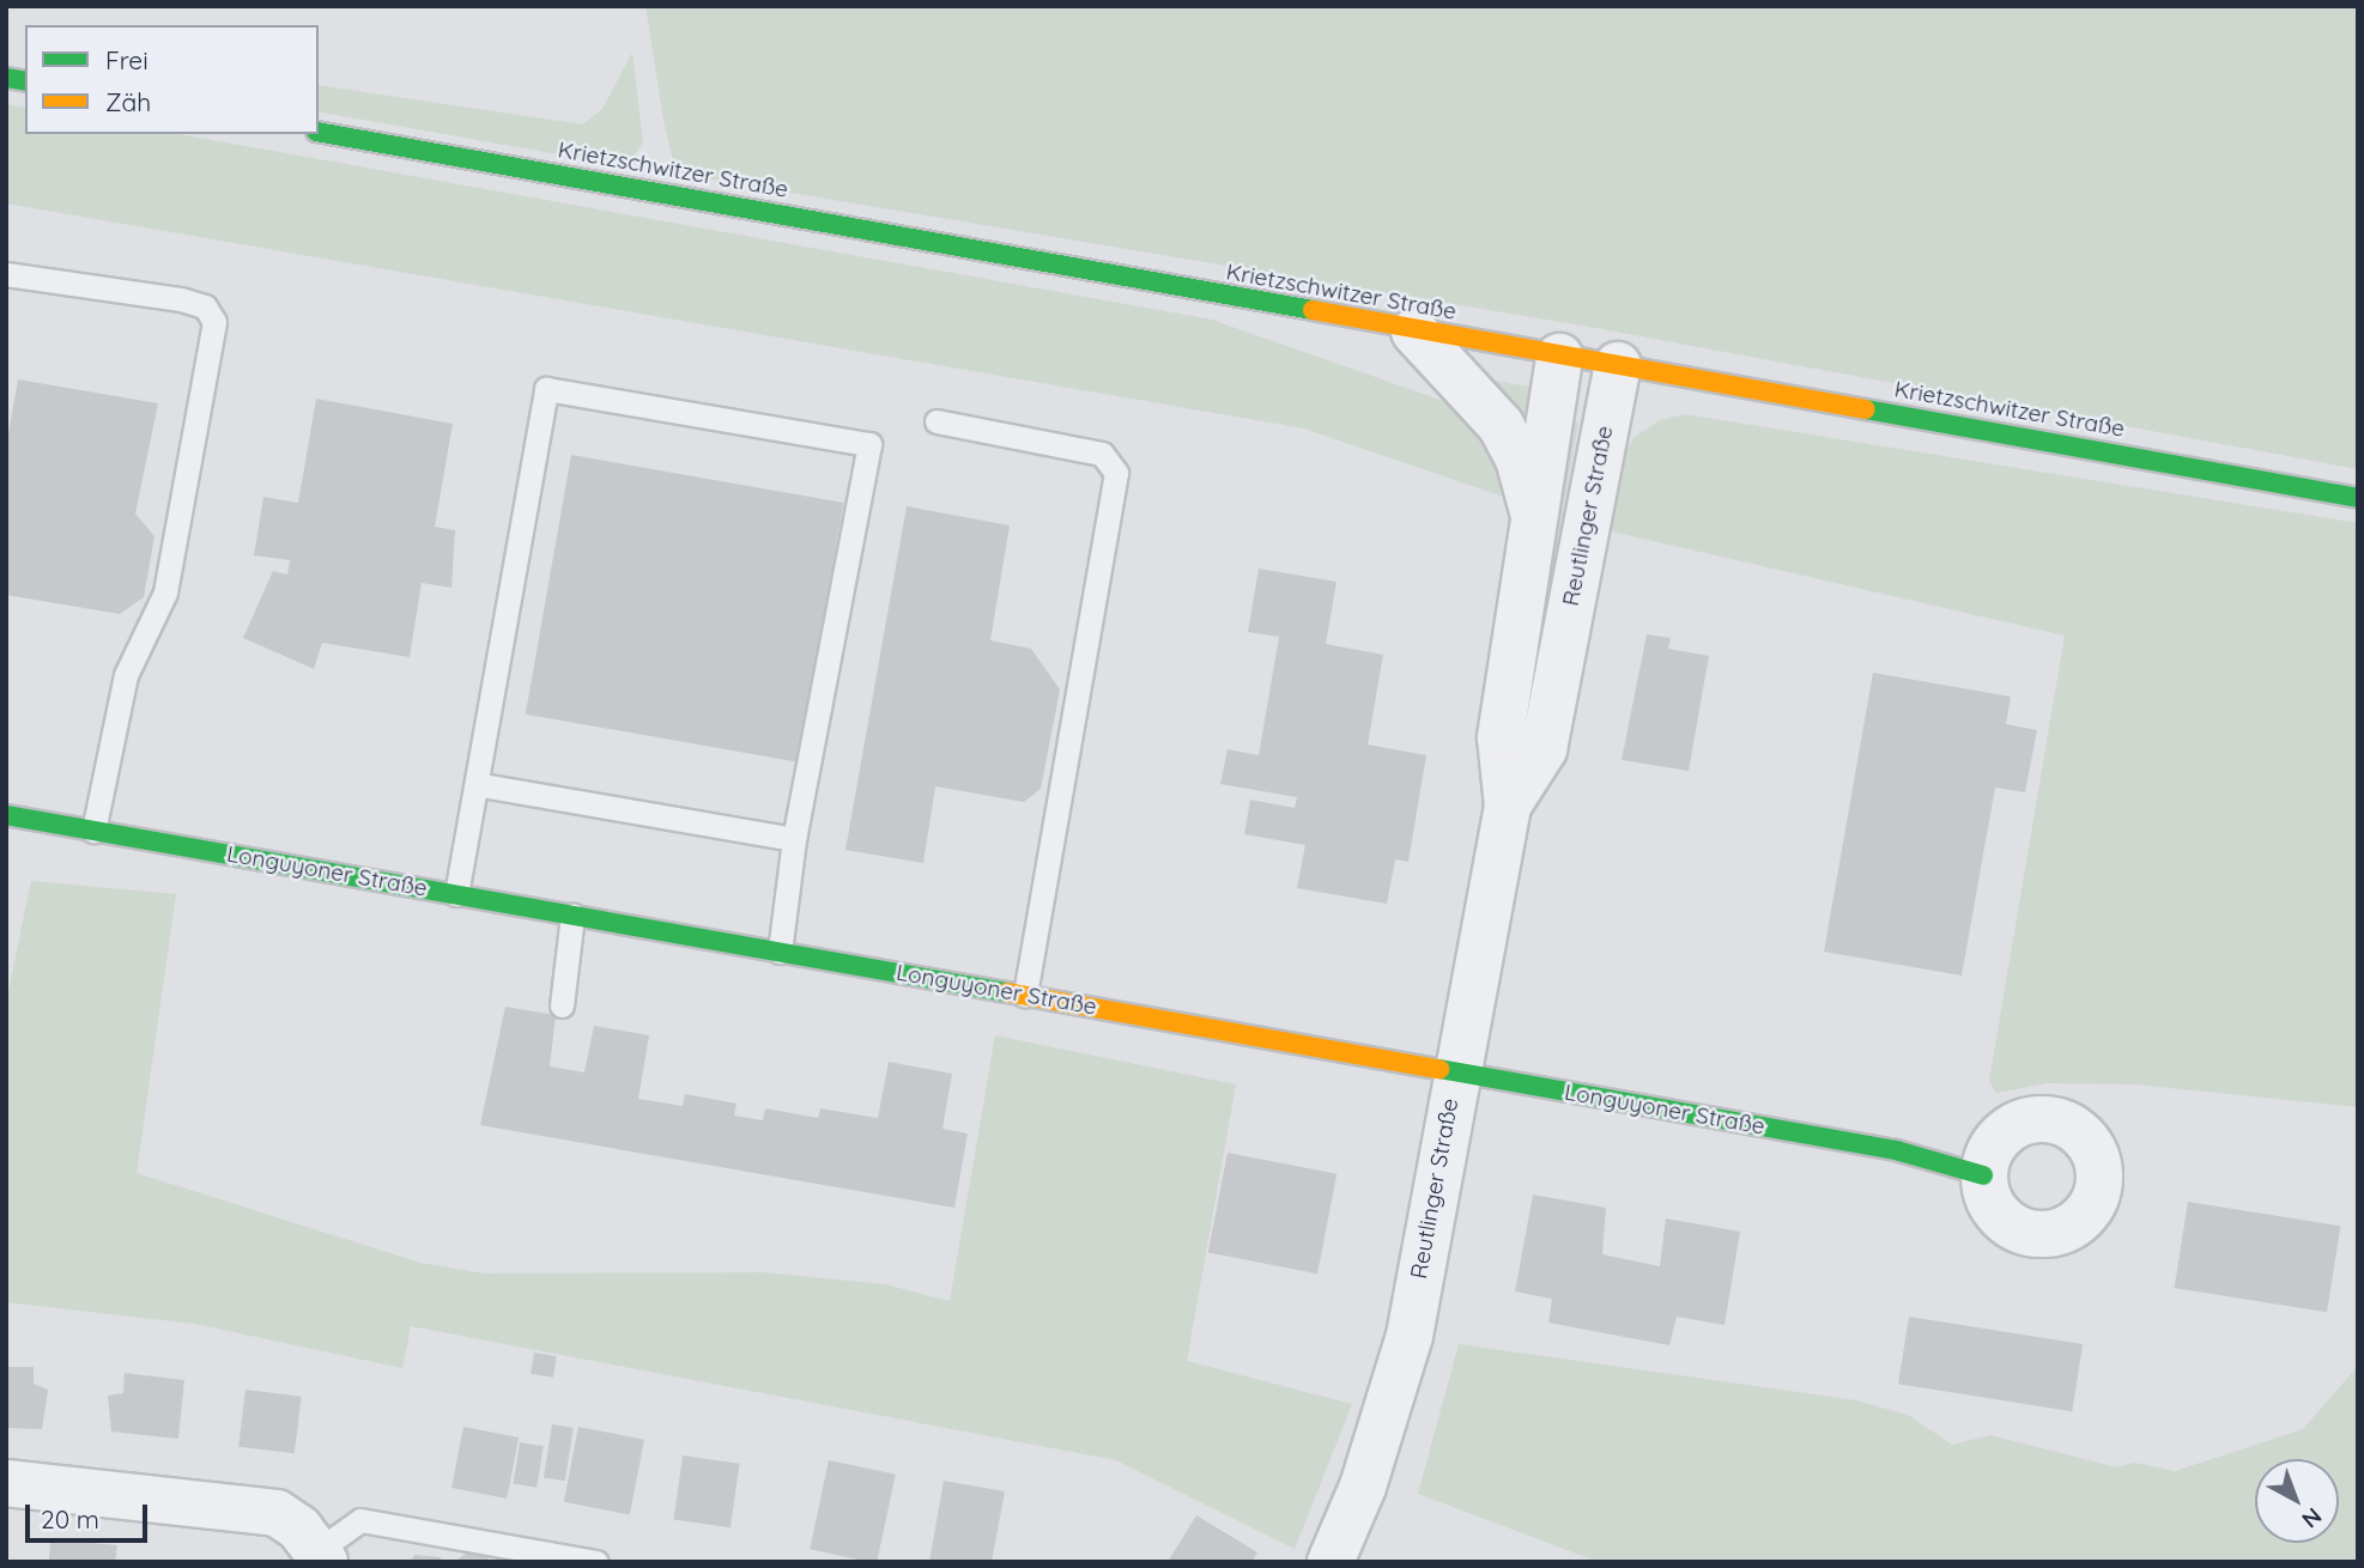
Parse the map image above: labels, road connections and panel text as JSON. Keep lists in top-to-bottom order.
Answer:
{
  "streets": {
    "main road": ["Krietzschwitzer Straße", "Longuyoner Straße"],
    "street": ["Reutlinger Straße"]
  },
  "crossings": [
    ["Krietzschwitzer Straße", "Reutlinger Straße"],
    ["Reutlinger Straße", "Longuyoner Straße"]
  ],
  "legend": ["Frei", "Zäh"],
  "scale_bar": "20 m",
  "north": "bottom right"
}
